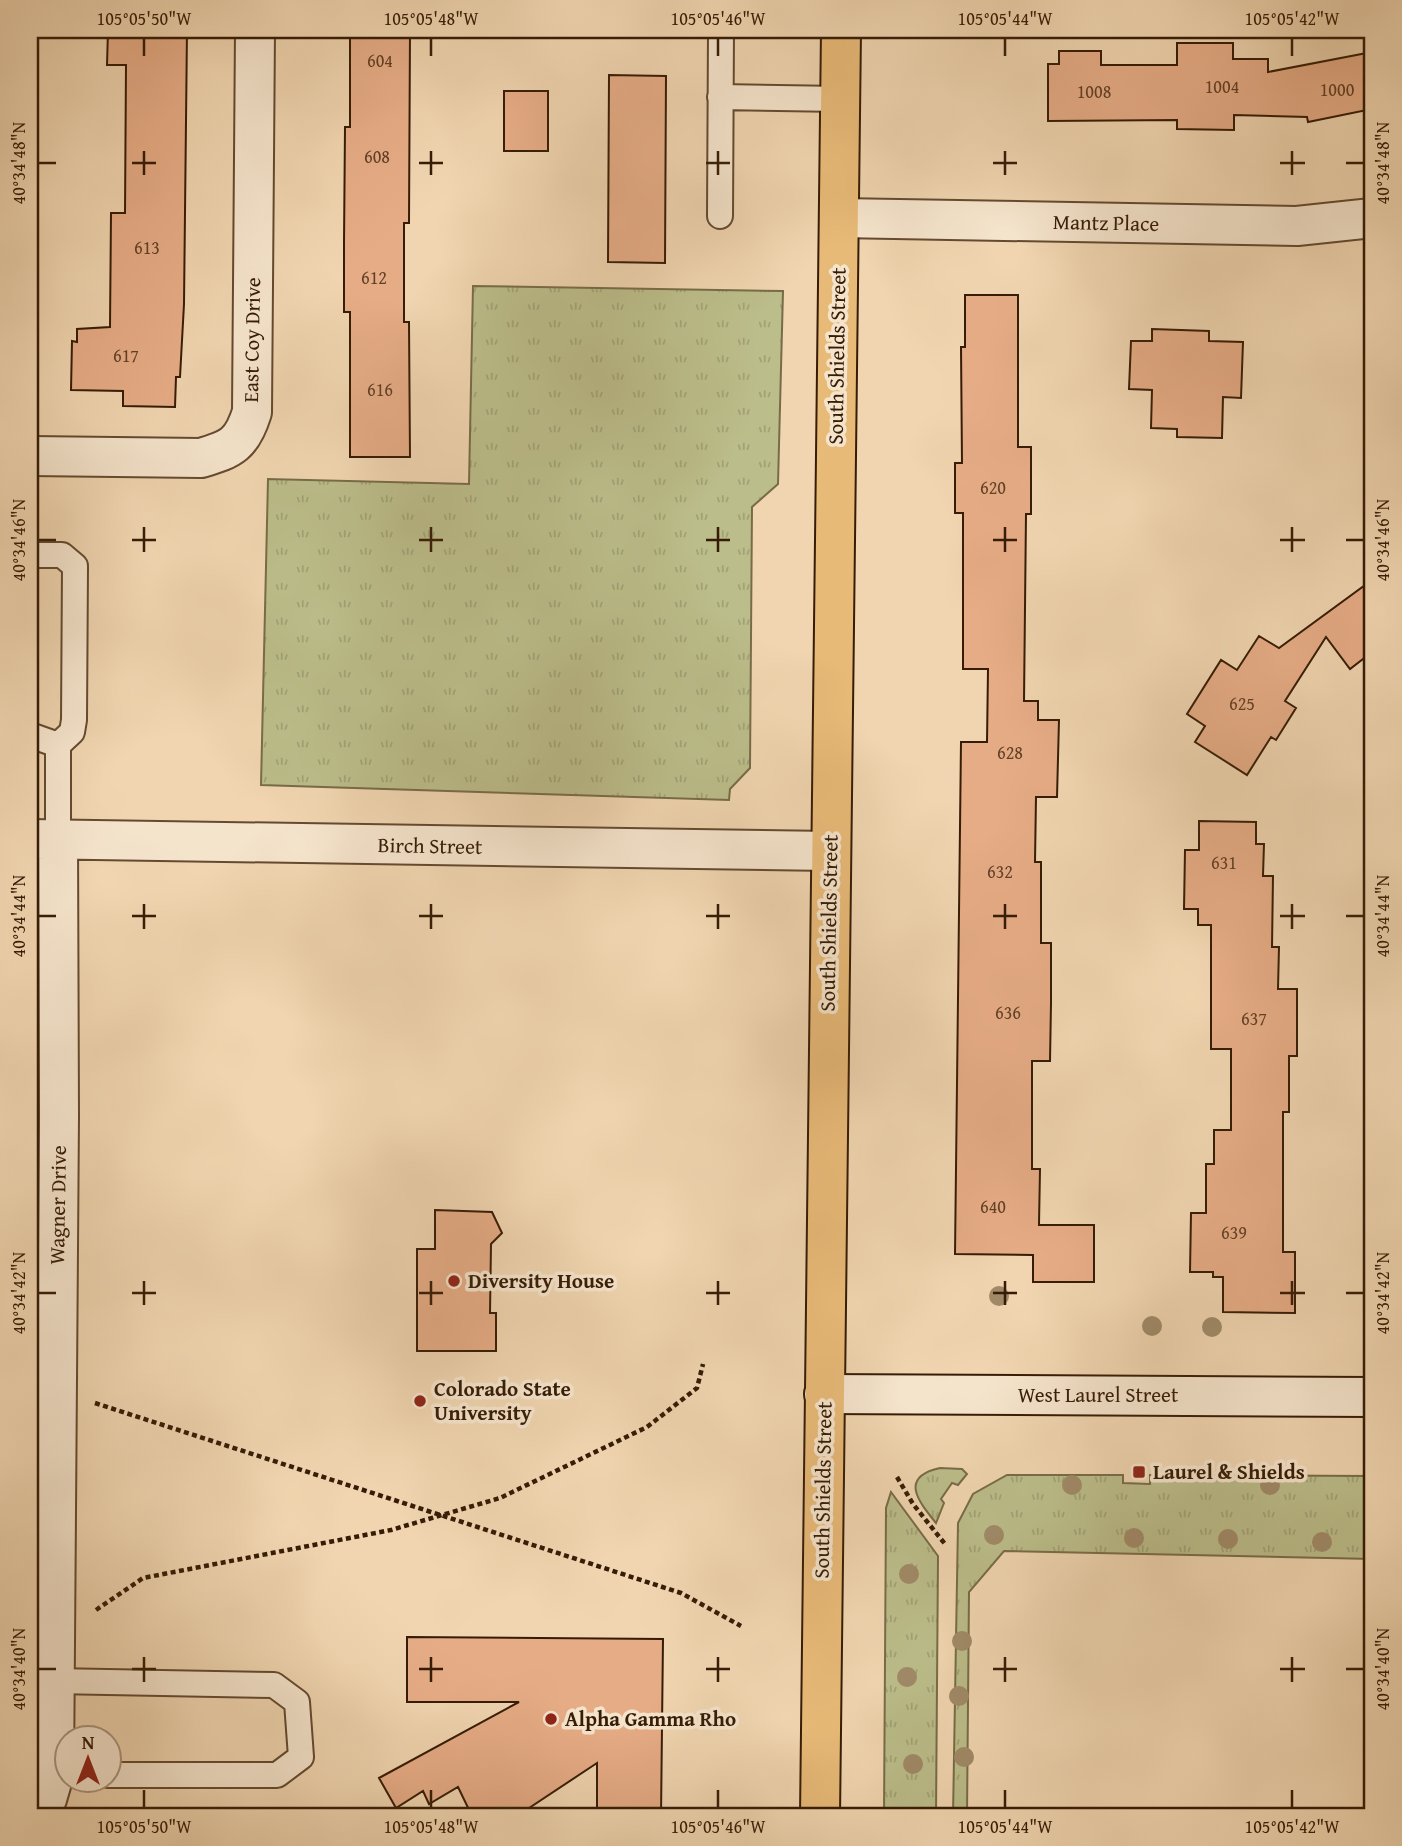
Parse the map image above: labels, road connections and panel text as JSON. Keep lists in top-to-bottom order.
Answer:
{
  "streets": {
    "main road": ["South Shields Street"],
    "street": [
      "Mantz Place",
      "East Coy Drive",
      "Birch Street",
      "Wagner Drive",
      "West Laurel Street"
    ]
  },
  "crossings": [
    ["Mantz Place", "South Shields Street"],
    ["South Shields Street", "Birch Street"],
    ["South Shields Street", "West Laurel Street"],
    ["Birch Street", "Wagner Drive"]
  ],
  "places": {
    "other": ["Diversity House", "Colorado State University", "Alpha Gamma Rho"],
    "transit": ["Laurel & Shields"]
  },
  "house_numbers": [
    "604",
    "1004",
    "1000",
    "1008",
    "608",
    "613",
    "612",
    "617",
    "616",
    "620",
    "625",
    "628",
    "631",
    "632",
    "636",
    "637",
    "640",
    "639"
  ],
  "north": "top",
  "coordinates": [
    "105°05'50\"W",
    "105°05'48\"W",
    "105°05'46\"W",
    "105°05'44\"W",
    "105°05'42\"W",
    "40°34'48\"N",
    "40°34'46\"N",
    "40°34'44\"N",
    "40°34'42\"N",
    "40°34'40\"N"
  ]
}
